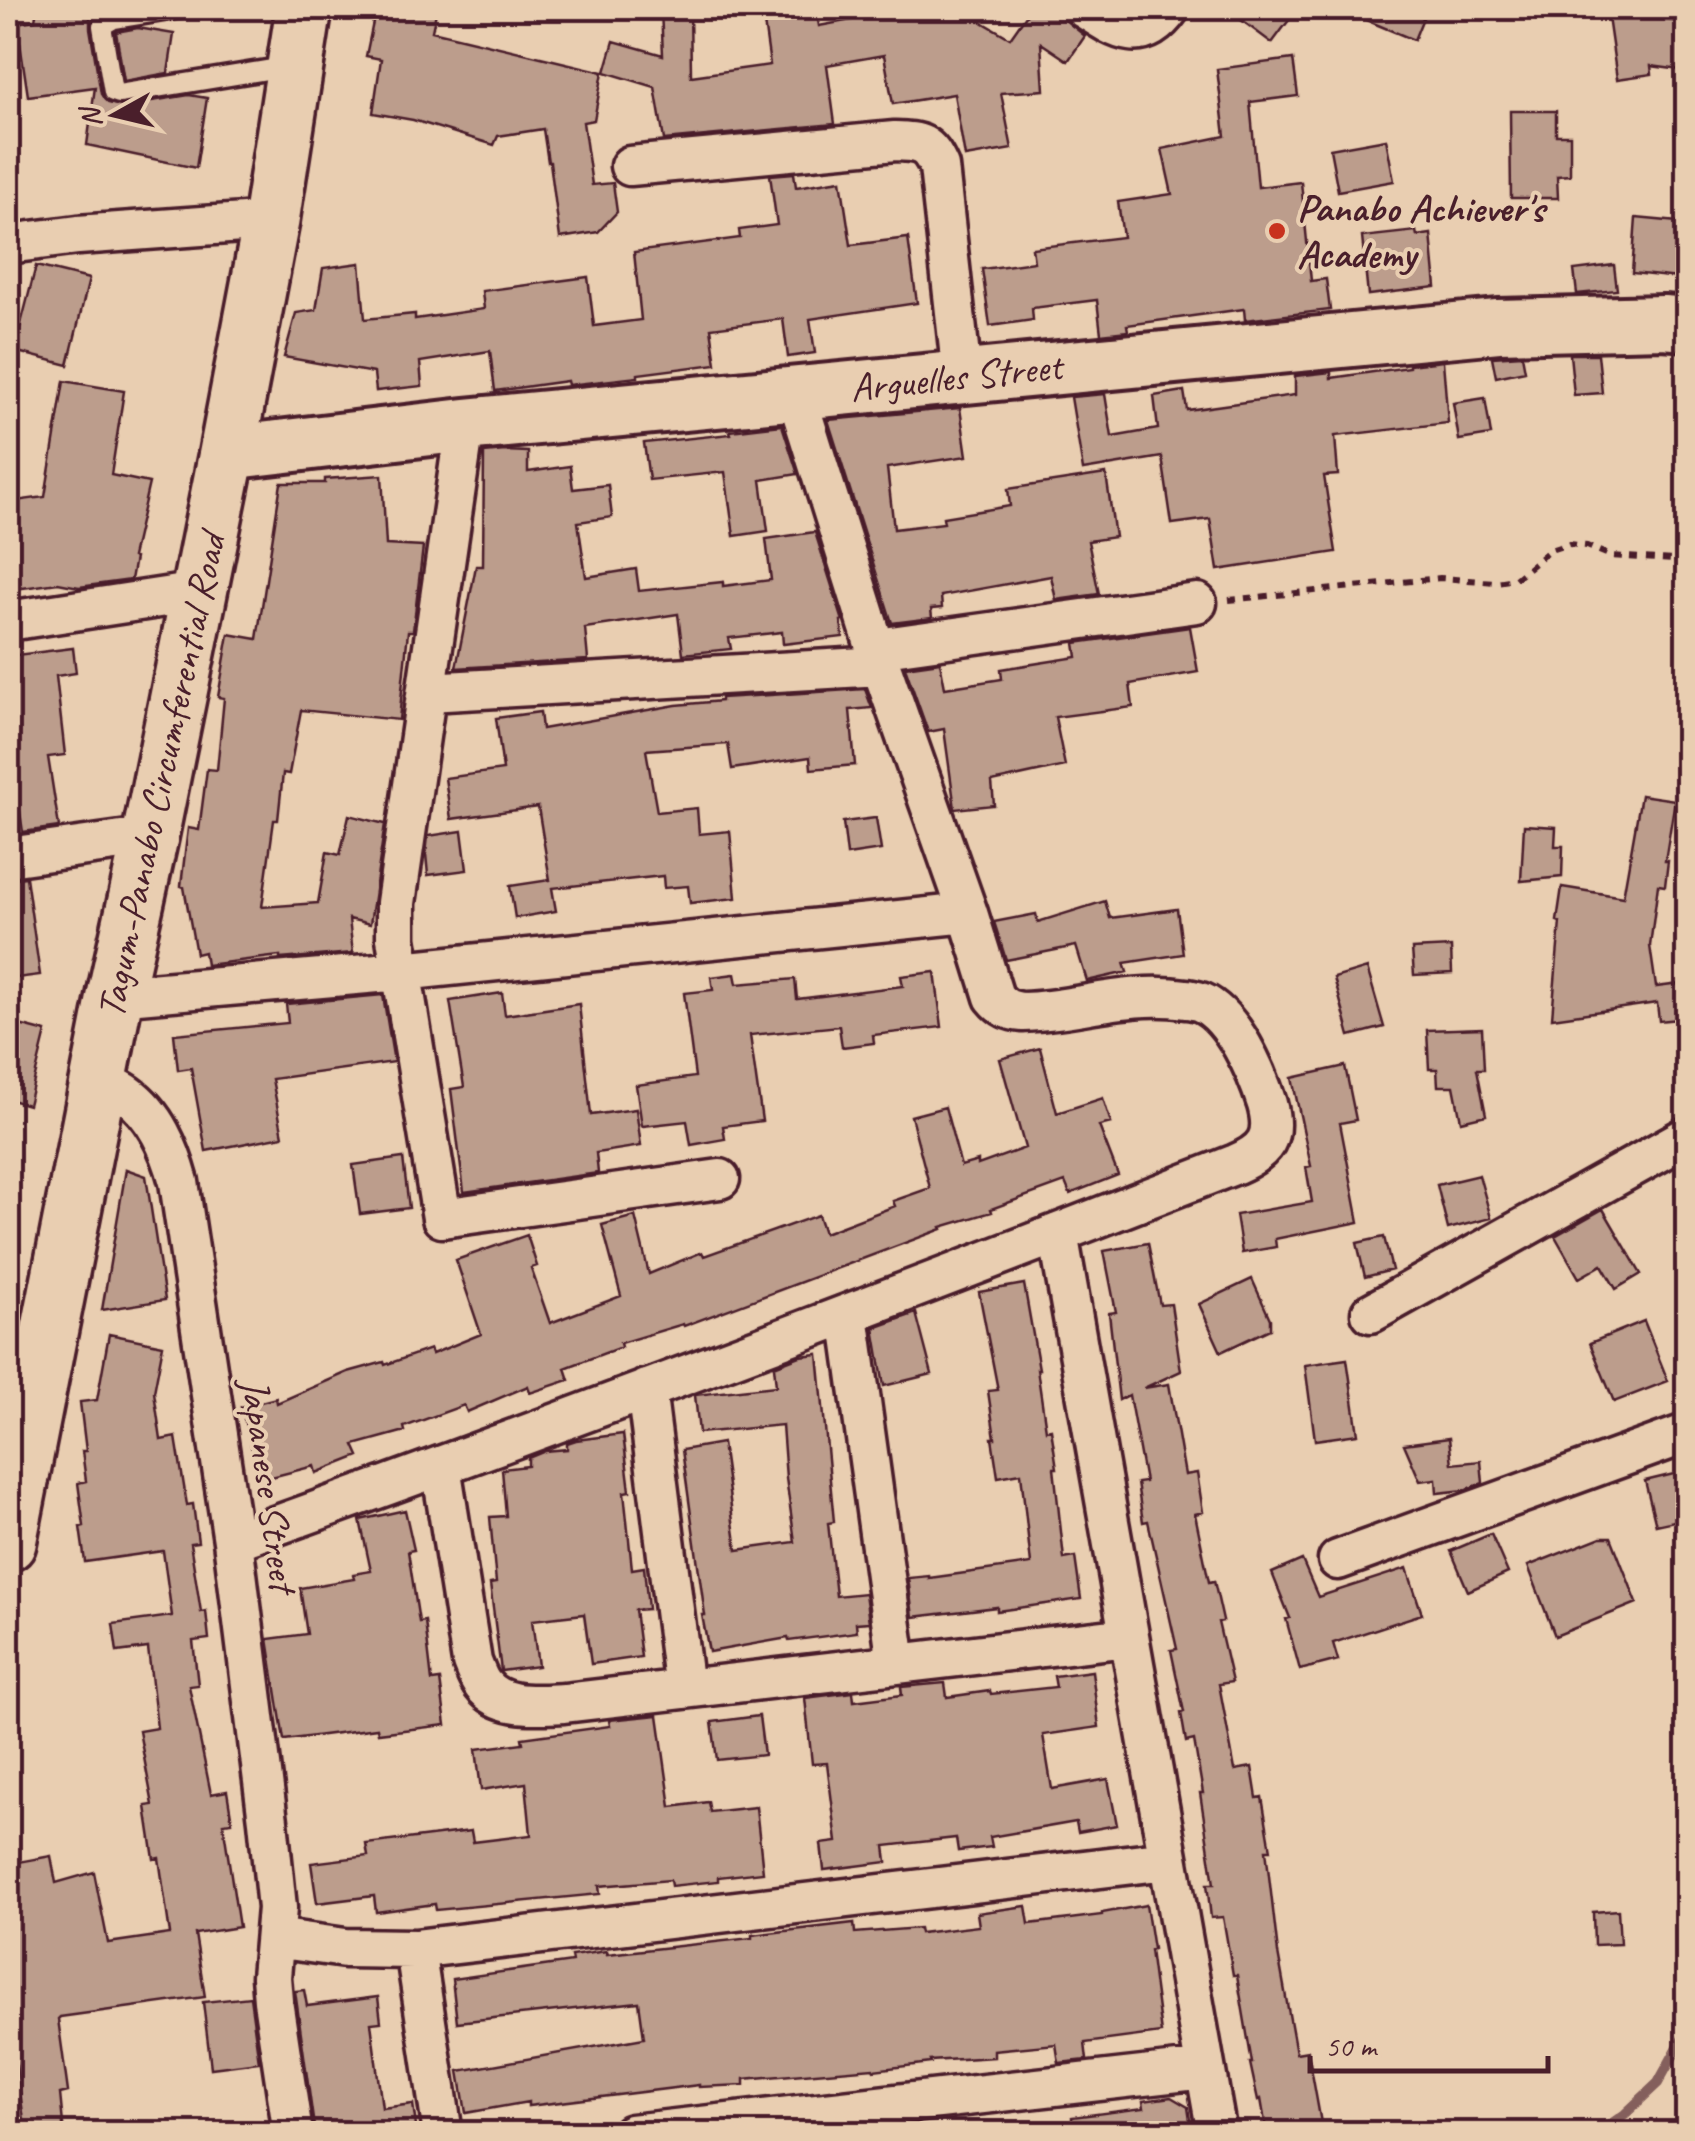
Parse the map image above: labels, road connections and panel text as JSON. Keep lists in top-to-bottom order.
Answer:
{
  "streets": {
    "main road": ["Tagum-Panabo Circumferential Road"],
    "street": ["Arguelles Street", "Japanese Street"]
  },
  "crossings": [
    ["Arguelles Street", "Tagum-Panabo Circumferential Road"],
    ["Tagum-Panabo Circumferential Road", "Japanese Street"]
  ],
  "places": ["Panabo Achiever's Academy"],
  "scale_bar": "50 m",
  "north": "left"
}
